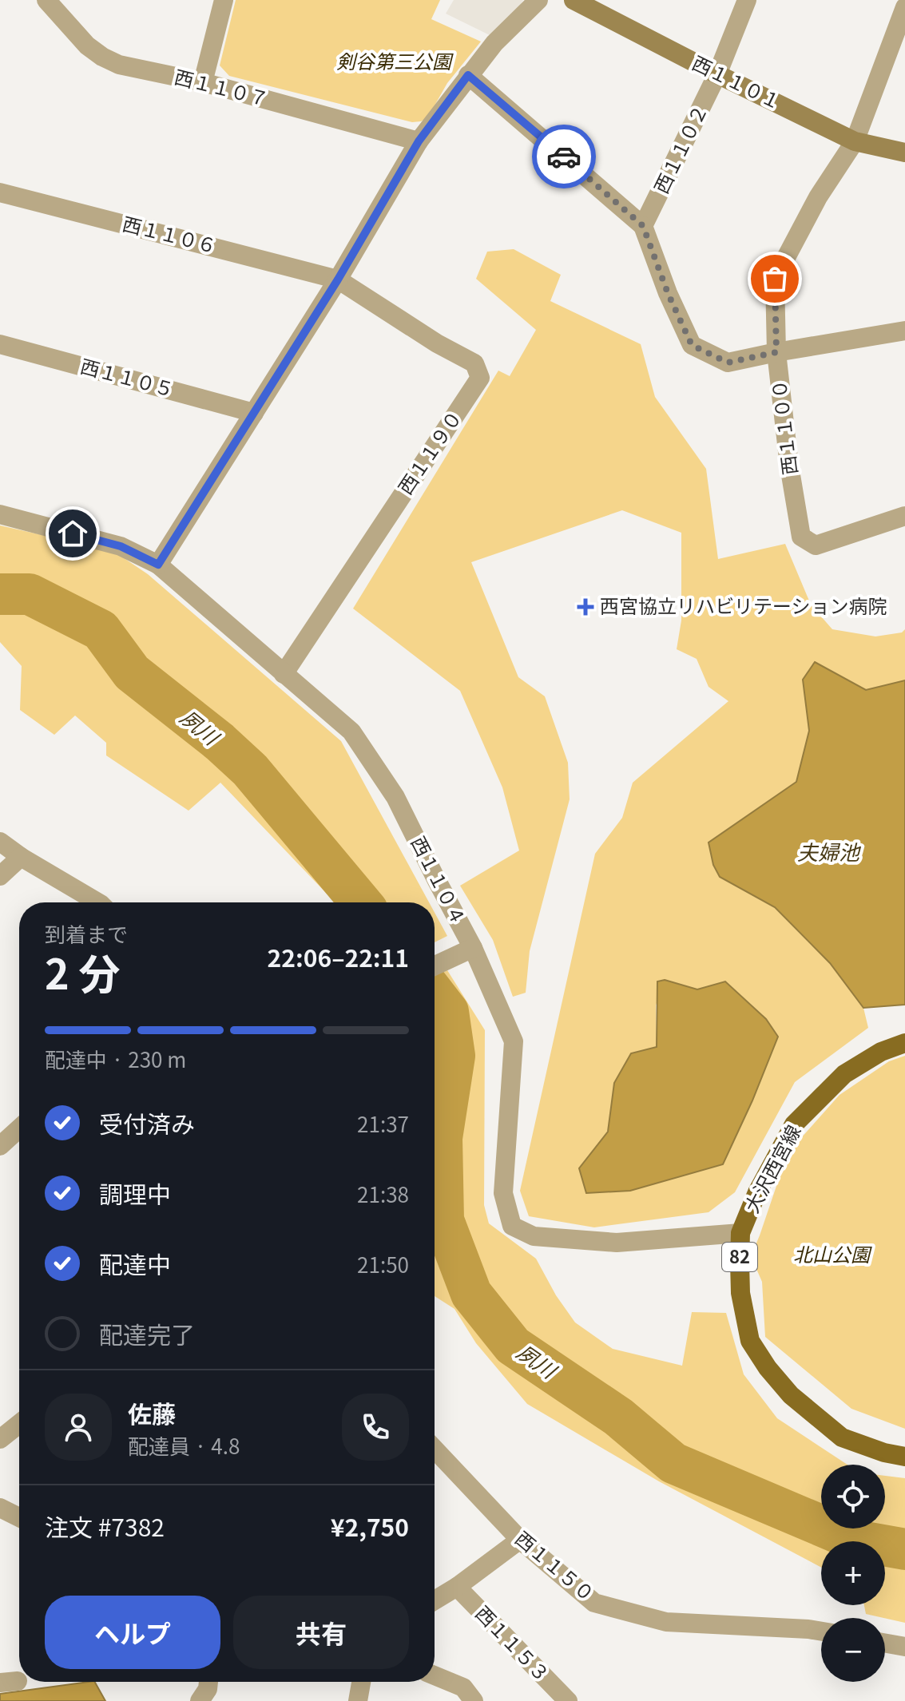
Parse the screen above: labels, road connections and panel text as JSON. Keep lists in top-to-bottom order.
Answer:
{
  "streets": {
    "main road": ["大沢西宮線", "82"],
    "street": [
      "西１１０１",
      "西１１０７",
      "西１１０２",
      "西１１０６",
      "西１１０５",
      "西１１００",
      "西１１９０",
      "西１１０４",
      "西１１５０",
      "西１１５３"
    ]
  },
  "crossings": [
    ["西１１０１", "西１１０２"],
    ["西１１０１", "西１１００"],
    ["西１１０６", "西１１９０"],
    ["西１１９０", "西１１０４"],
    ["西１１０４", "大沢西宮線"]
  ],
  "water": ["夙川", "夫婦池"],
  "parks": ["剣谷第三公園", "北山公園"],
  "places": {
    "health": ["西宮協立リハビリテーション病院"]
  },
  "page": {
    "heading": ["2 分", "到着まで", "22:06–22:11"],
    "panel": [
      "佐藤",
      "配達員 · 4.8",
      "注文 #7382",
      "¥2,750"
    ],
    "bar": "配達中 · 230 m",
    "list": [
      ["受付済み", "21:37"],
      ["調理中", "21:38"],
      ["配達中", "21:50"],
      "配達完了"
    ],
    "map_buttons": ["+", "−"],
    "buttons": ["ヘルプ", "共有"]
  }
}
